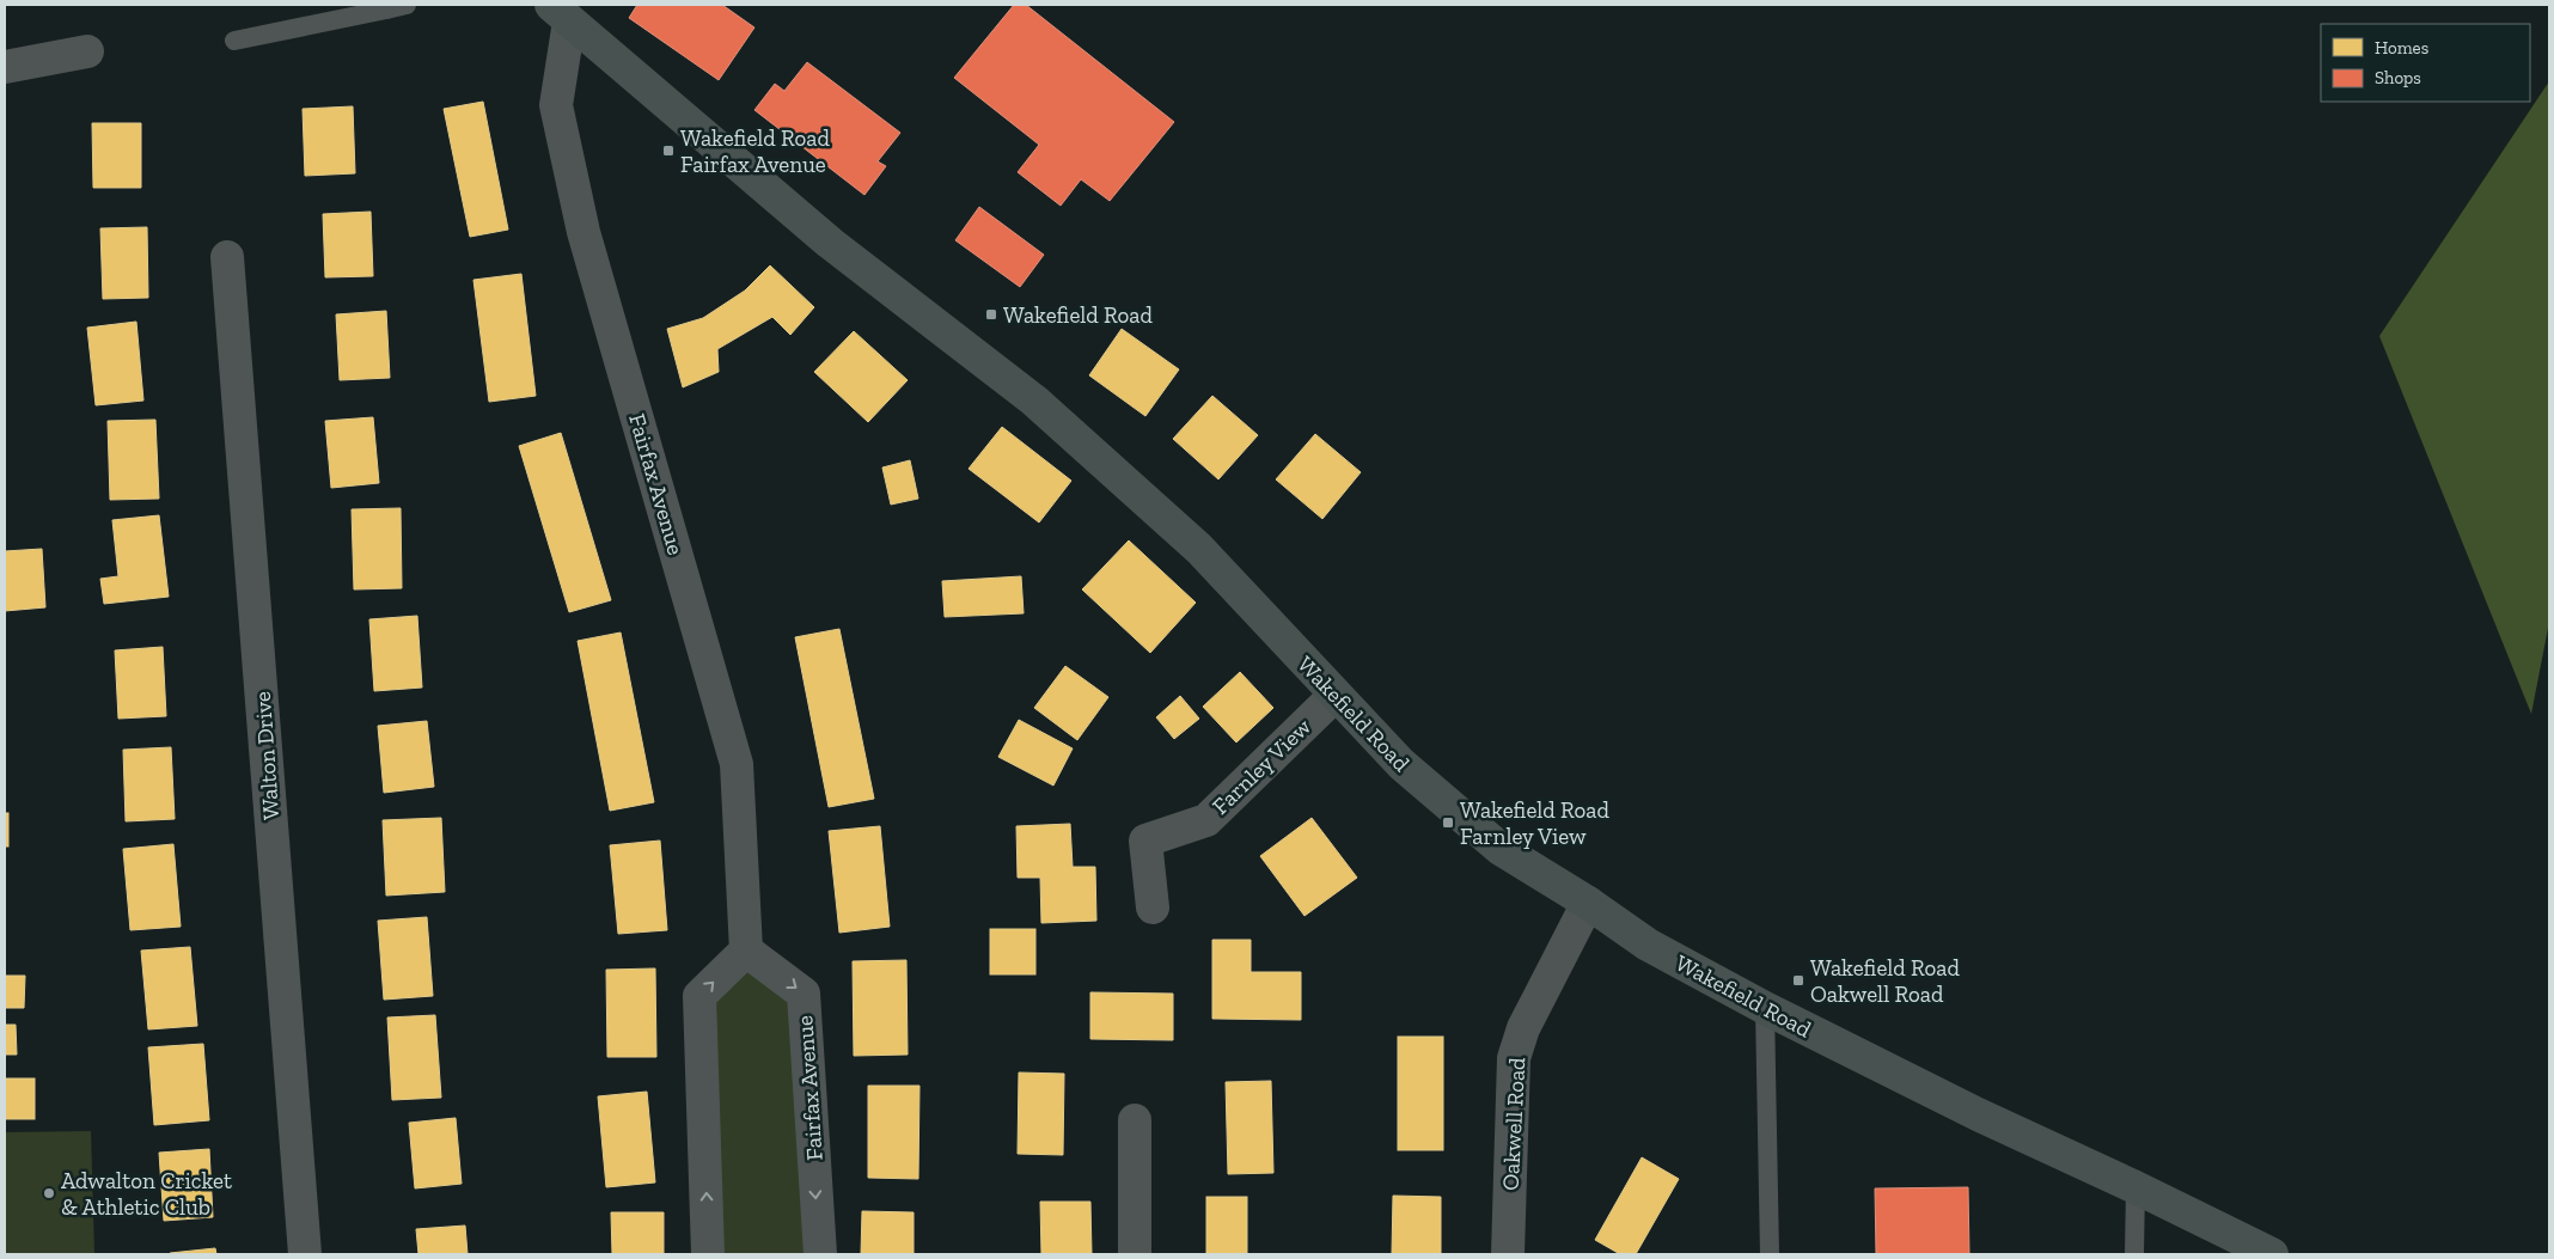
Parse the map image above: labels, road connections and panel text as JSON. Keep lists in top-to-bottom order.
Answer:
{
  "streets": {
    "main road": ["Wakefield Road"],
    "street": [
      "Fairfax Avenue",
      "Walton Drive",
      "Farnley View",
      "Oakwell Road"
    ]
  },
  "crossings": [
    ["Fairfax Avenue", "Wakefield Road"],
    ["Wakefield Road", "Farnley View"],
    ["Wakefield Road", "Oakwell Road"]
  ],
  "places": {
    "transit": [
      "Wakefield Road Fairfax Avenue",
      "Wakefield Road",
      "Wakefield Road Farnley View",
      "Wakefield Road Oakwell Road"
    ],
    "other": ["Adwalton Cricket & Athletic Club"]
  },
  "legend": ["Homes", "Shops"]
}
